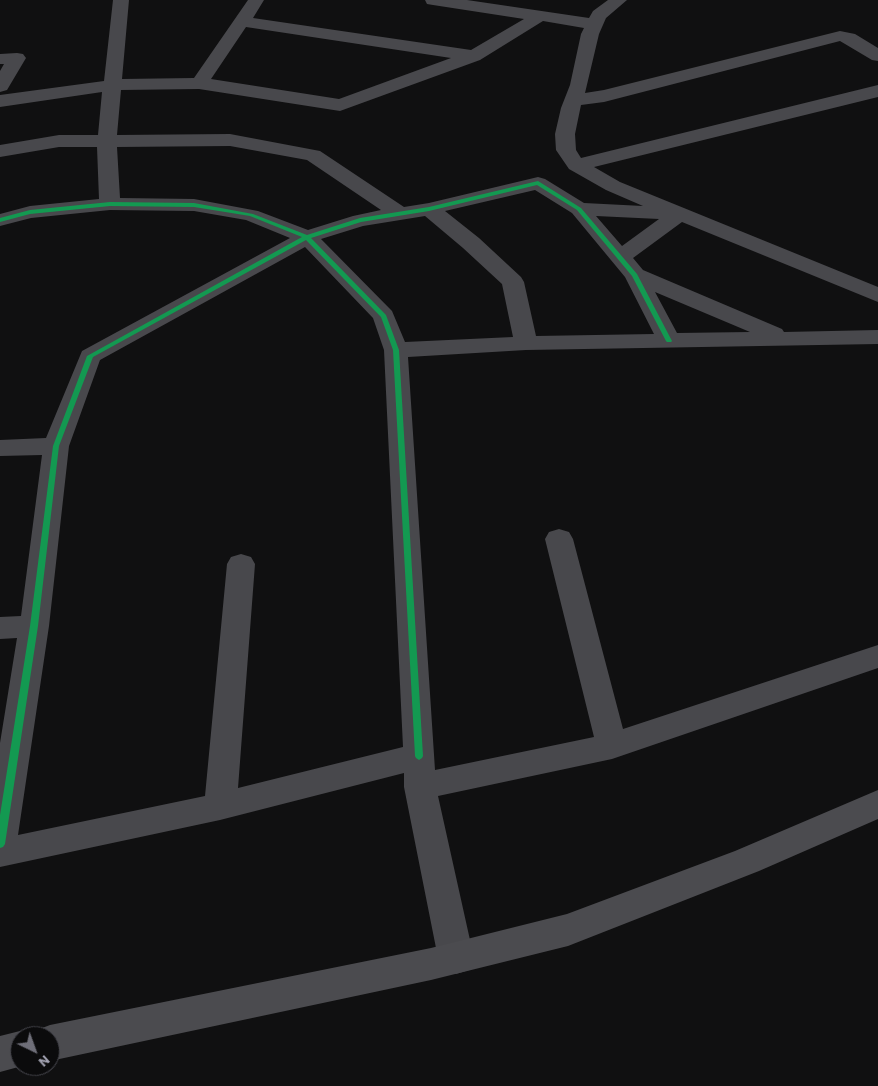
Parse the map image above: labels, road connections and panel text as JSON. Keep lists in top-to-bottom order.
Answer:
{
  "north": "bottom right"
}
